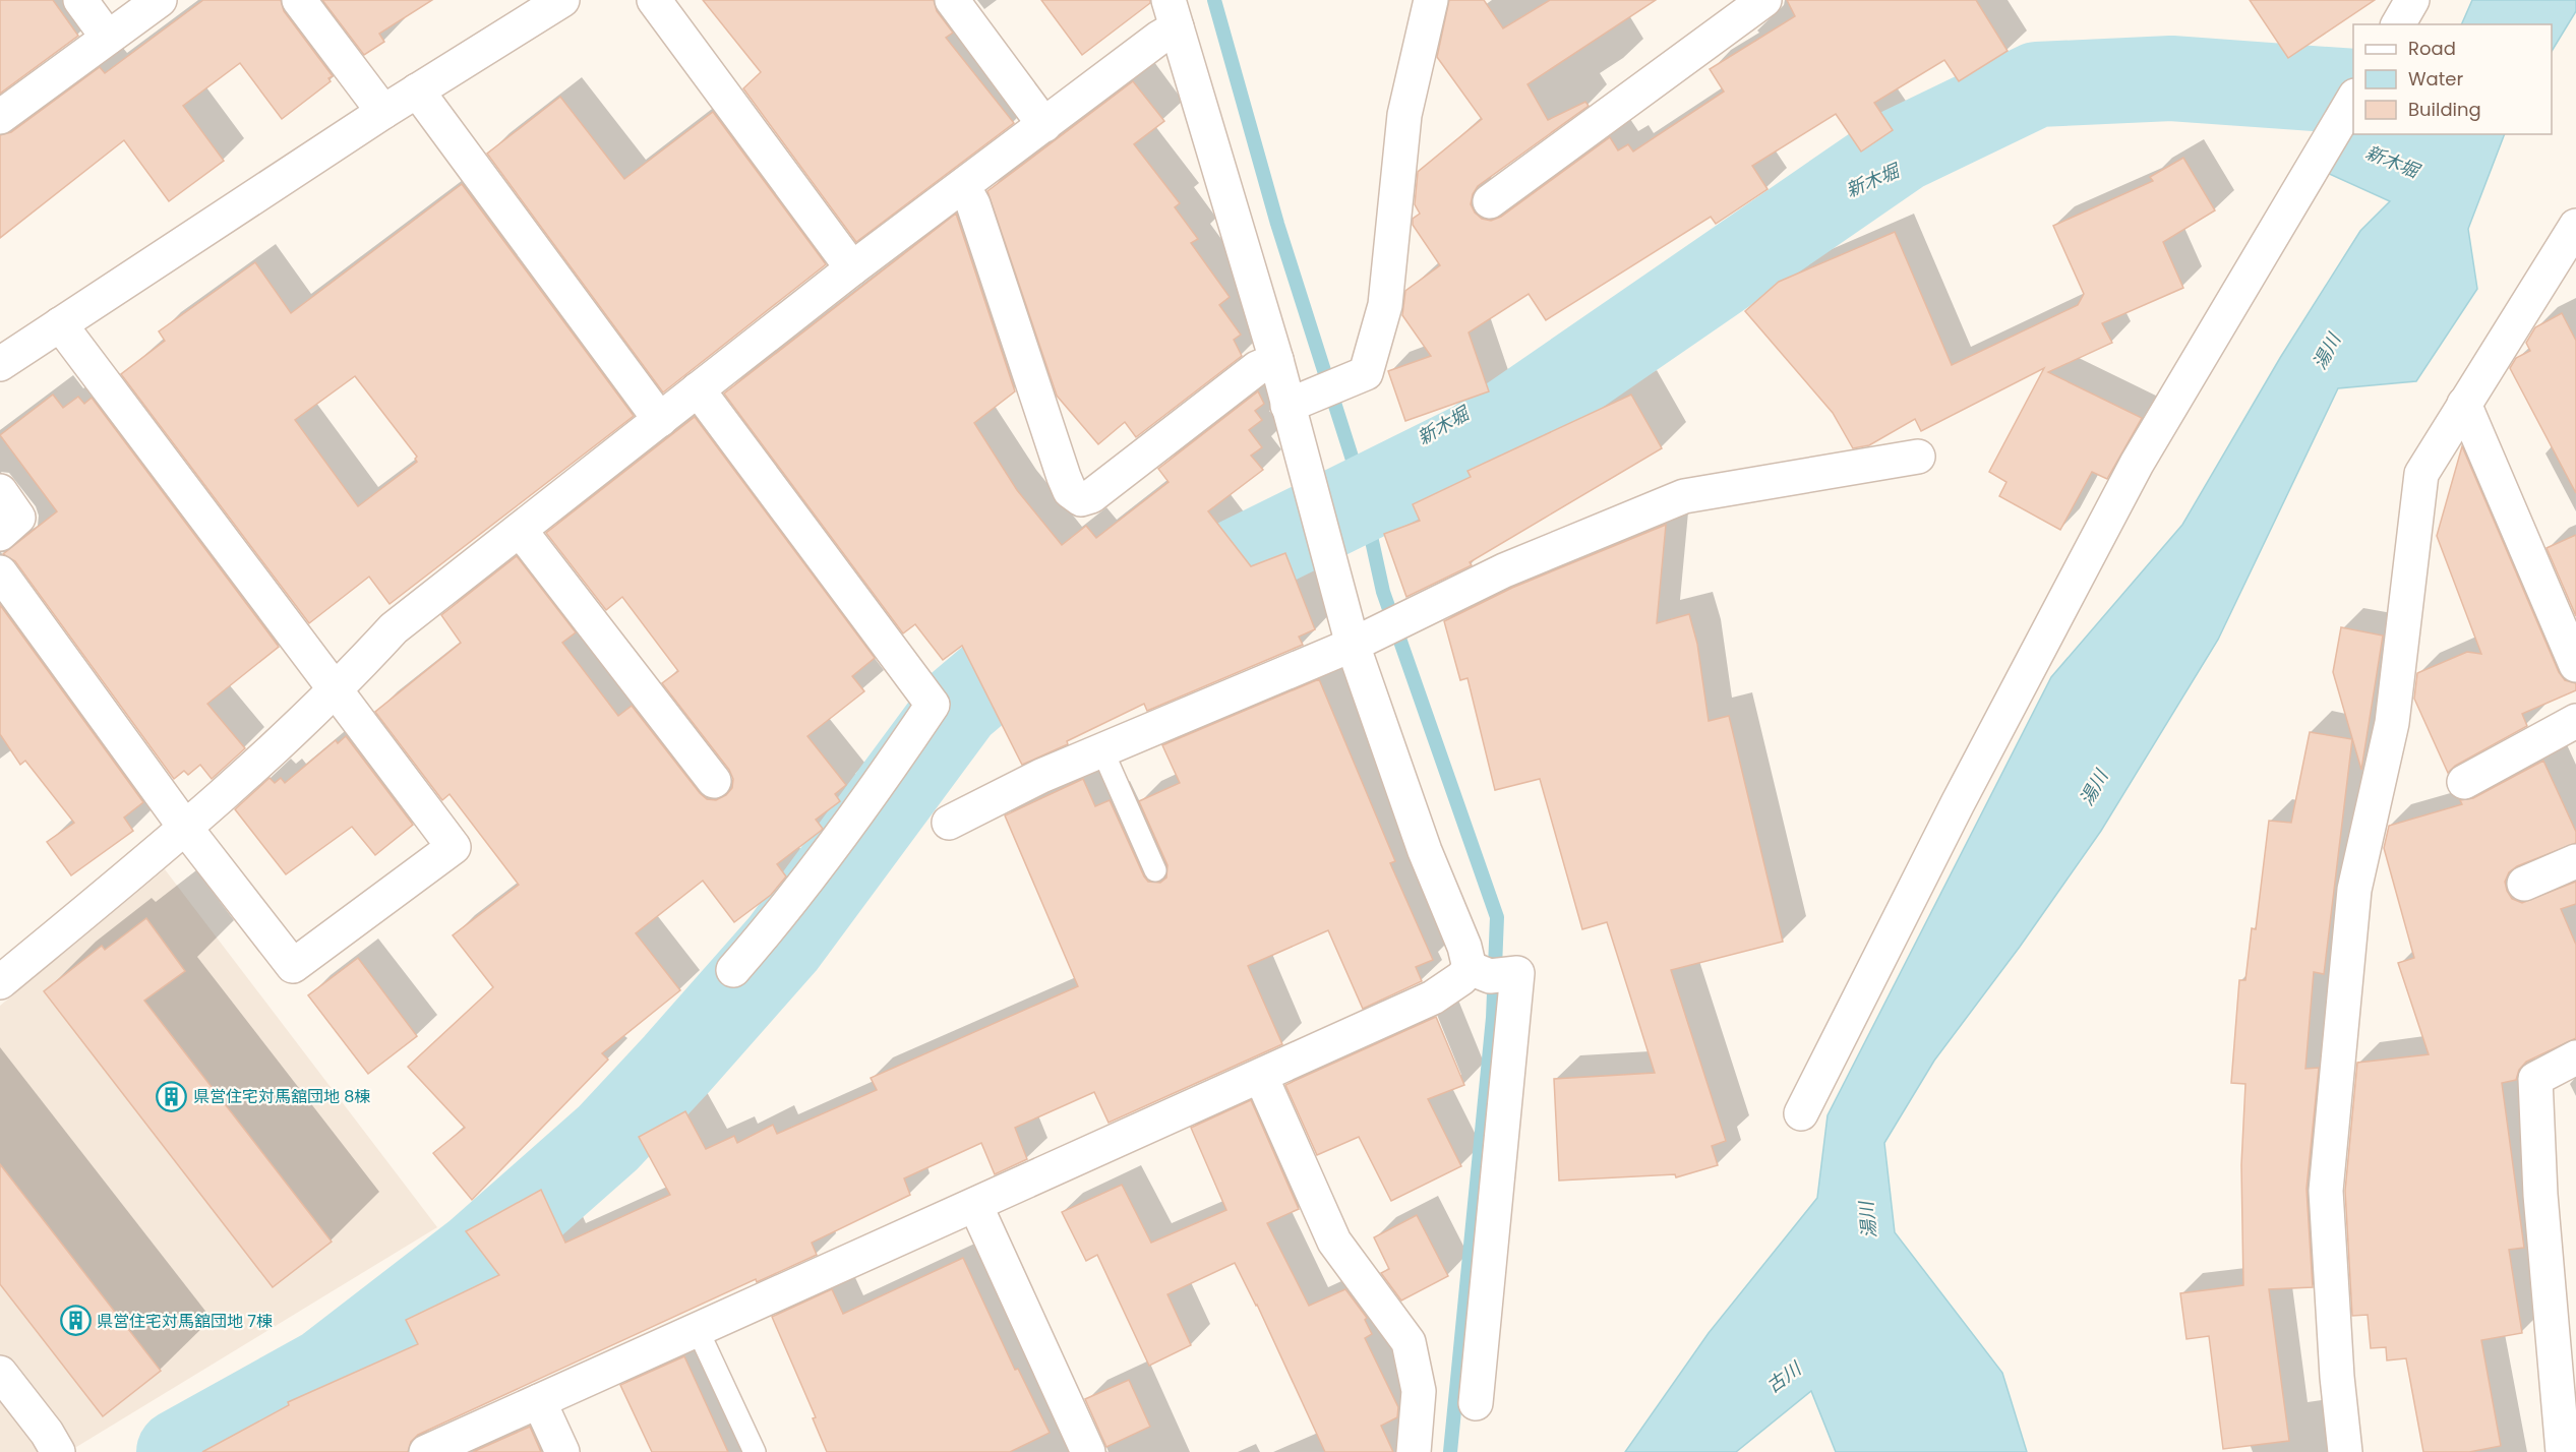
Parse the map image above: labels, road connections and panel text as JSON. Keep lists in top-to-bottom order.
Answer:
{
  "water": ["新木堀", "湯川", "古川"],
  "places": {
    "building": ["県営住宅対馬舘団地 8棟", "県営住宅対馬舘団地 7棟"]
  },
  "legend": ["Road", "Water", "Building"]
}
